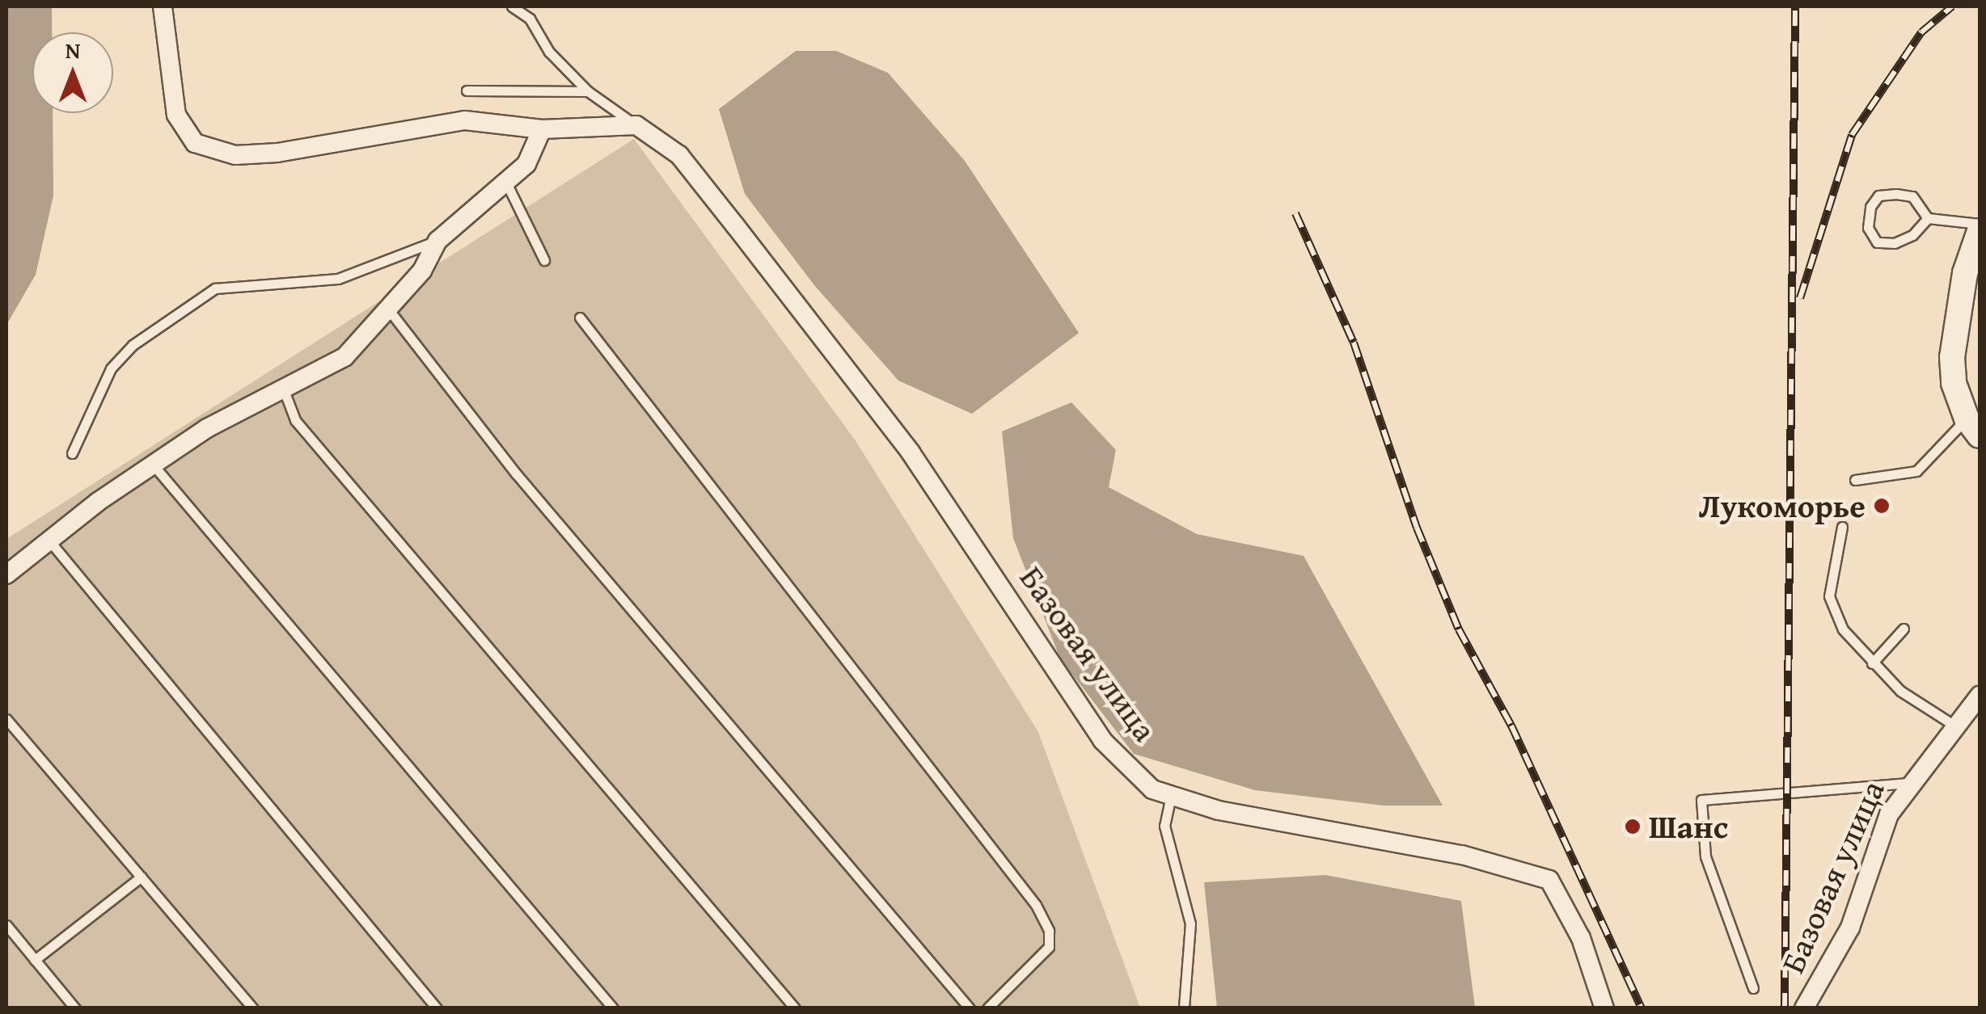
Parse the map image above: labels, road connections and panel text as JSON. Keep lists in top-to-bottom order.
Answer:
{
  "streets": {
    "street": ["Базовая улица"]
  },
  "places": ["Лукоморье", "Шанс"],
  "north": "top"
}
